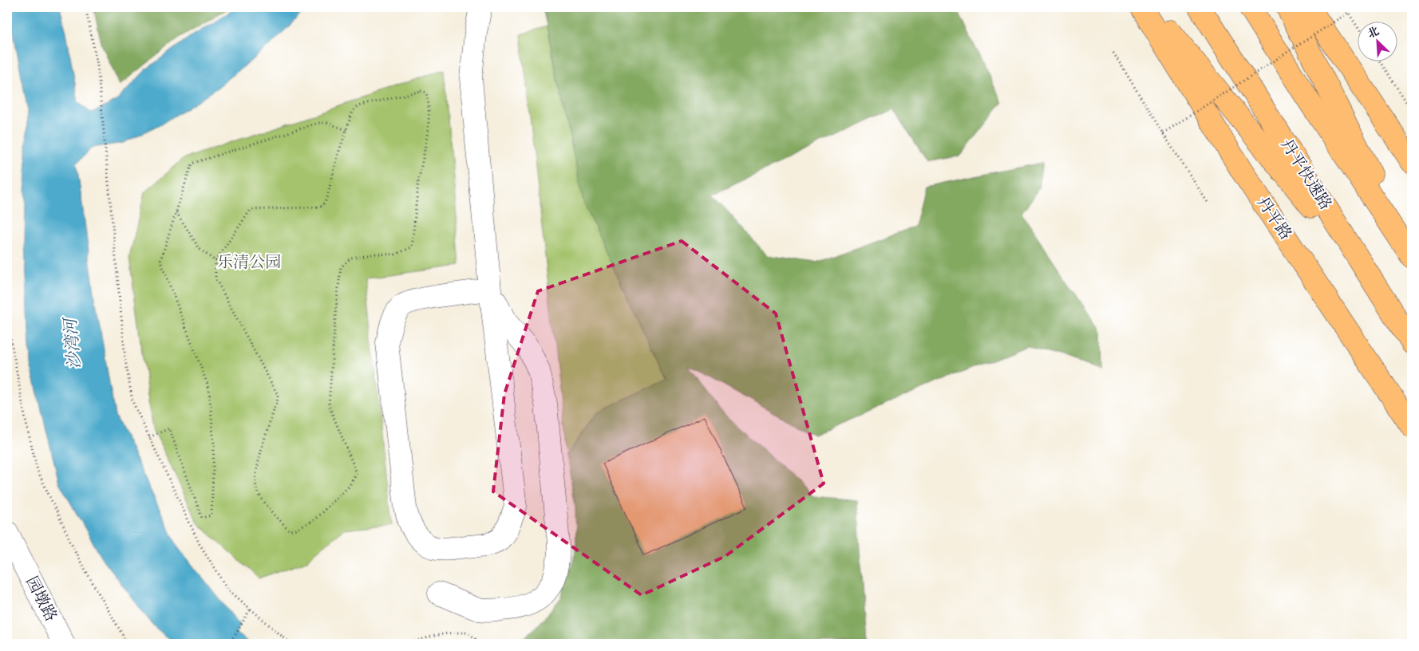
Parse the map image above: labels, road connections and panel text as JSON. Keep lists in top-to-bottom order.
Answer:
{
  "streets": {
    "highway": ["丹平快速路", "丹平路"],
    "street": ["园墩路"]
  },
  "water": ["沙湾河"],
  "parks": ["乐清公园"],
  "north": "top left"
}
